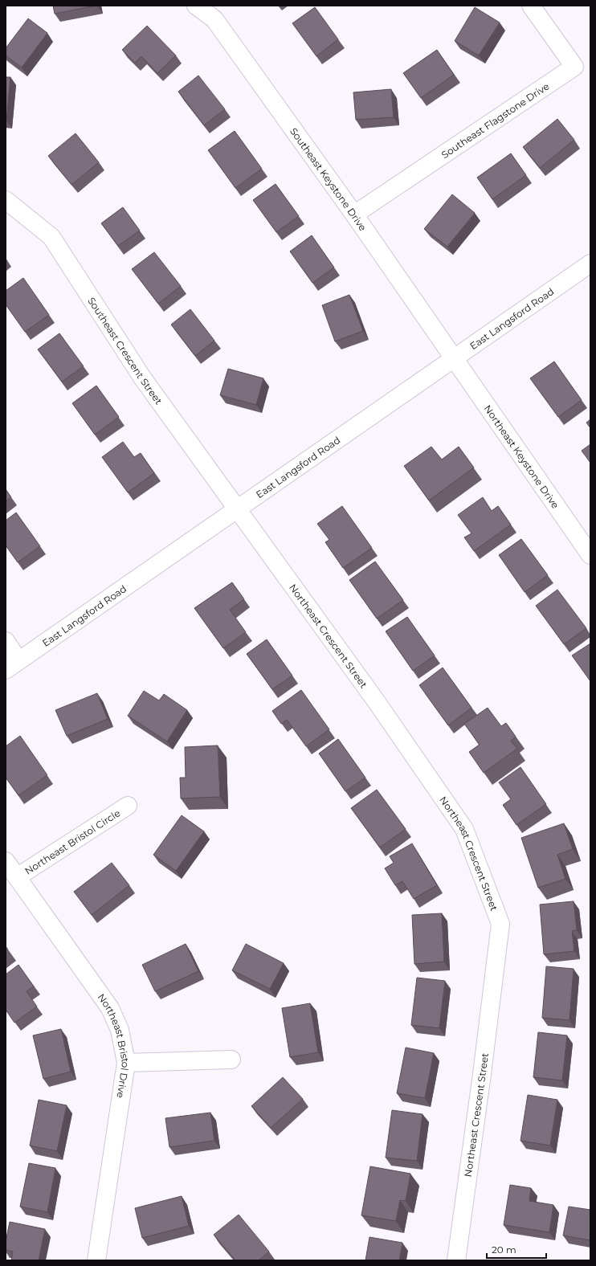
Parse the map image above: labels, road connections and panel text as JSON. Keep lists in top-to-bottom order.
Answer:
{
  "streets": {
    "street": [
      "Southeast Flagstone Drive",
      "Southeast Keystone Drive",
      "East Langsford Road",
      "Southeast Crescent Street",
      "Northeast Keystone Drive",
      "Northeast Crescent Street",
      "Northeast Bristol Circle",
      "Northeast Bristol Drive"
    ]
  },
  "crossings": [
    ["Southeast Flagstone Drive", "Southeast Keystone Drive"],
    ["Southeast Keystone Drive", "East Langsford Road"],
    ["Southeast Keystone Drive", "Northeast Keystone Drive"],
    ["East Langsford Road", "Southeast Crescent Street"],
    ["East Langsford Road", "Northeast Keystone Drive"],
    ["East Langsford Road", "Northeast Crescent Street"],
    ["Southeast Crescent Street", "Northeast Crescent Street"],
    ["Northeast Bristol Circle", "Northeast Bristol Drive"]
  ],
  "scale_bar": "20 m"
}
